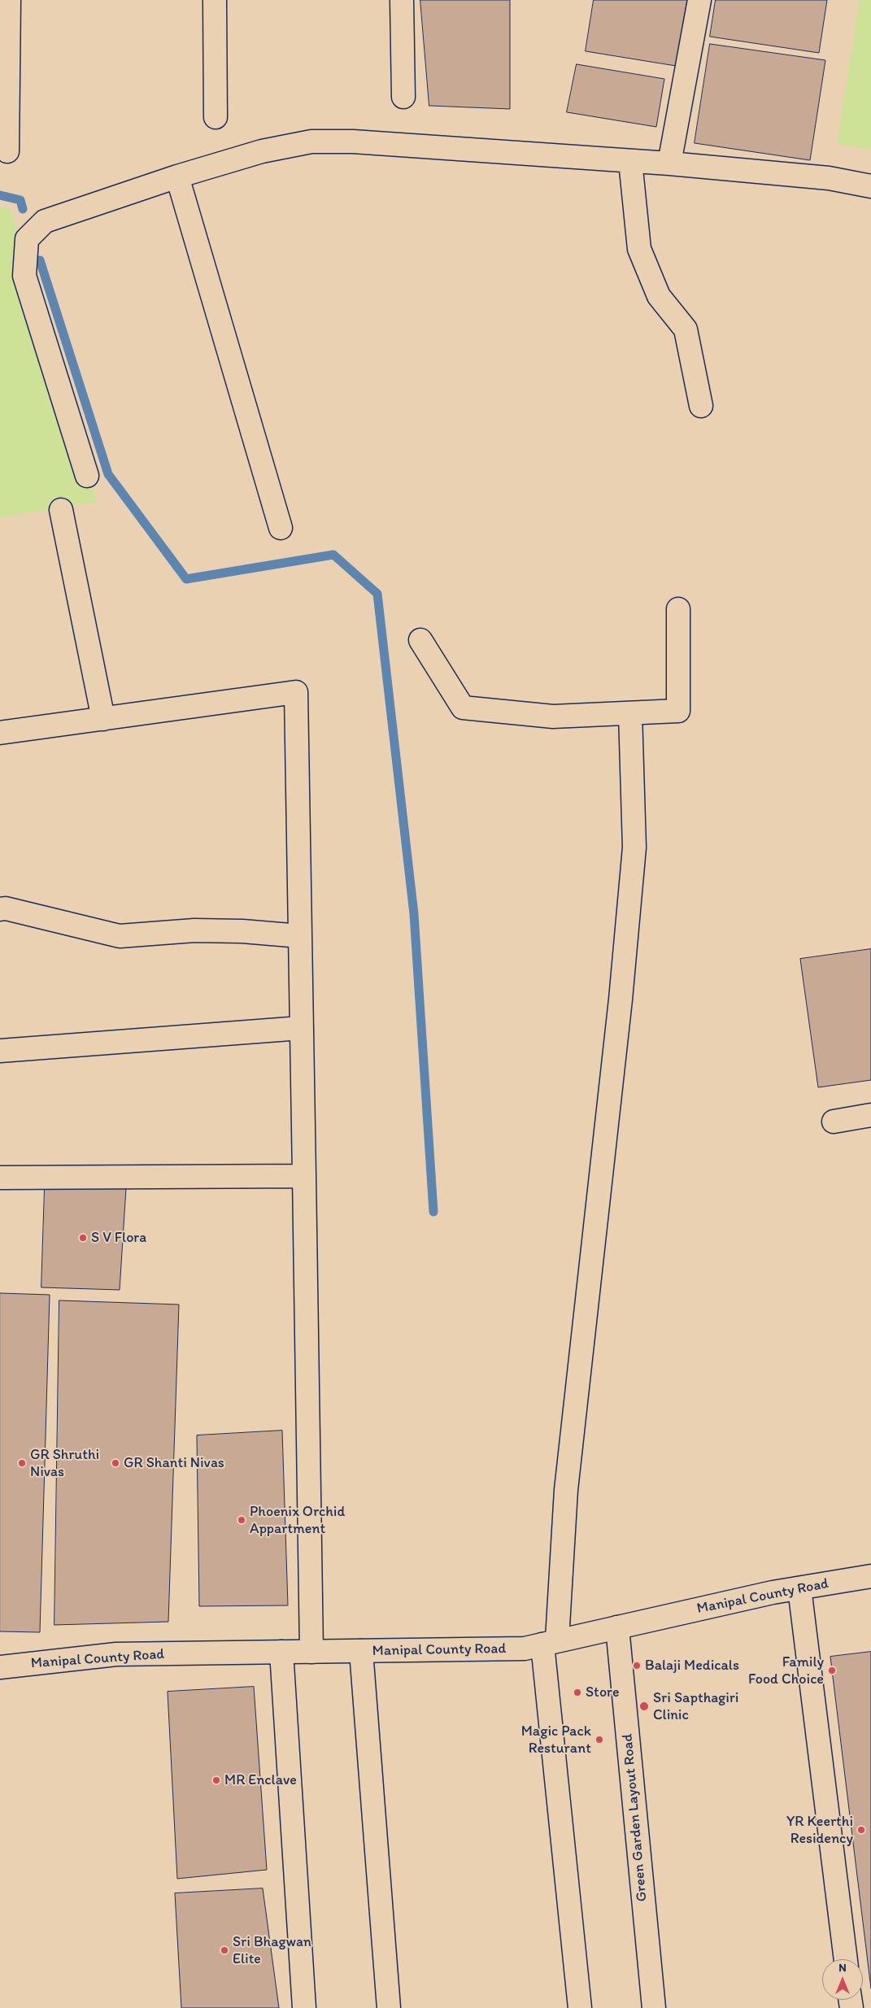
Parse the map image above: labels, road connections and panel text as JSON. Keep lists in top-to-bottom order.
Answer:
{
  "streets": {
    "street": ["Manipal County Road", "Green Garden Layout Road"]
  },
  "crossings": [
    ["Manipal County Road", "Green Garden Layout Road"]
  ],
  "places": [
    "S V Flora",
    "GR Shruthi Nivas",
    "GR Shanti Nivas",
    "Phoenix Orchid Appartment",
    "Balaji Medicals",
    "Family Food Choice",
    "Store",
    "Sri Sapthagiri Clinic",
    "Magic Pack Resturant",
    "MR Enclave",
    "YR Keerthi Residency",
    "Sri Bhagwan Elite"
  ],
  "north": "top"
}
